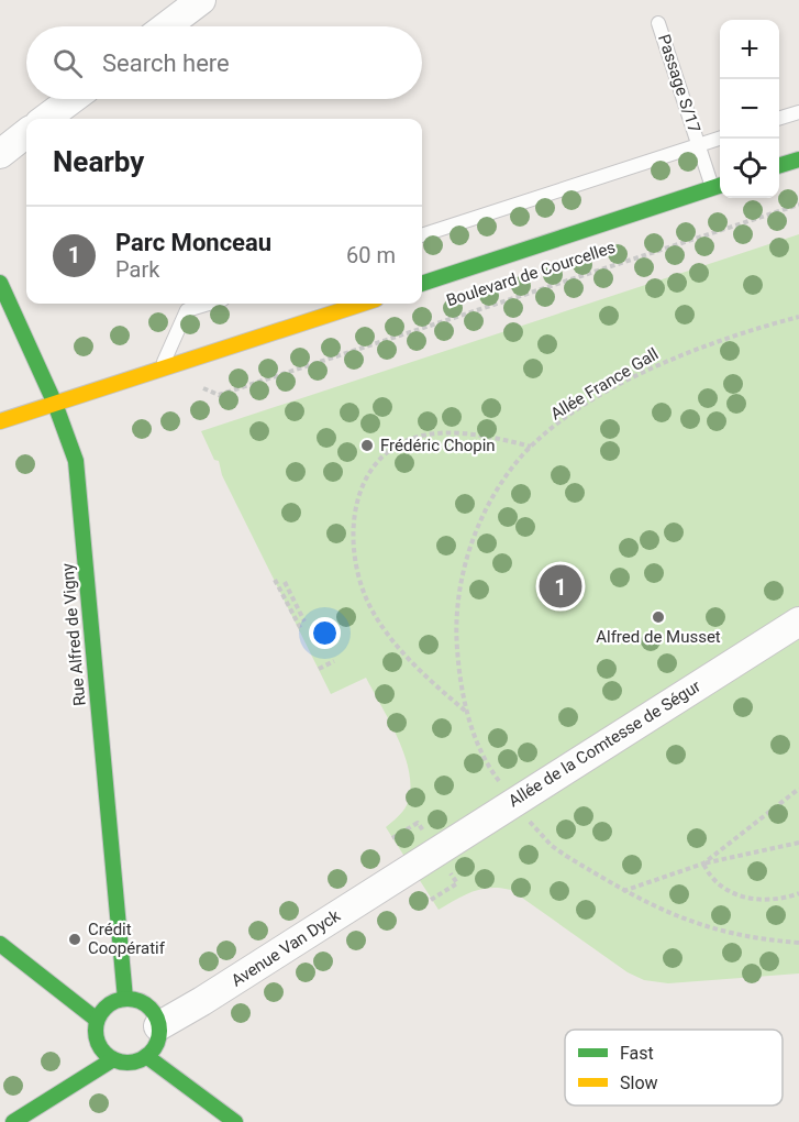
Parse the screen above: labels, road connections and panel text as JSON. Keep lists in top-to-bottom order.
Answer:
{
  "streets": {
    "street": [
      "Boulevard de Courcelles",
      "Rue Alfred de Vigny",
      "Allée de la Comtesse de Ségur",
      "Avenue Van Dyck"
    ],
    "lane": ["Passage S/17"],
    "path": ["Allée France Gall"]
  },
  "crossings": [
    ["Passage S/17", "Boulevard de Courcelles"],
    ["Allée France Gall", "Allée de la Comtesse de Ségur"],
    ["Rue Alfred de Vigny", "Avenue Van Dyck"],
    ["Allée de la Comtesse de Ségur", "Avenue Van Dyck"]
  ],
  "places": ["Frédéric Chopin", "Alfred de Musset", "Crédit Coopératif"],
  "legend": ["Fast", "Slow"],
  "page": {
    "map_buttons": ["+", "−"],
    "search": "Search here",
    "heading": "Nearby",
    "list": [
      {
        "mark": "1",
        "name": "Parc Monceau",
        "note": "Park",
        "value": "60 m"
      }
    ],
    "pins": "1"
  }
}
